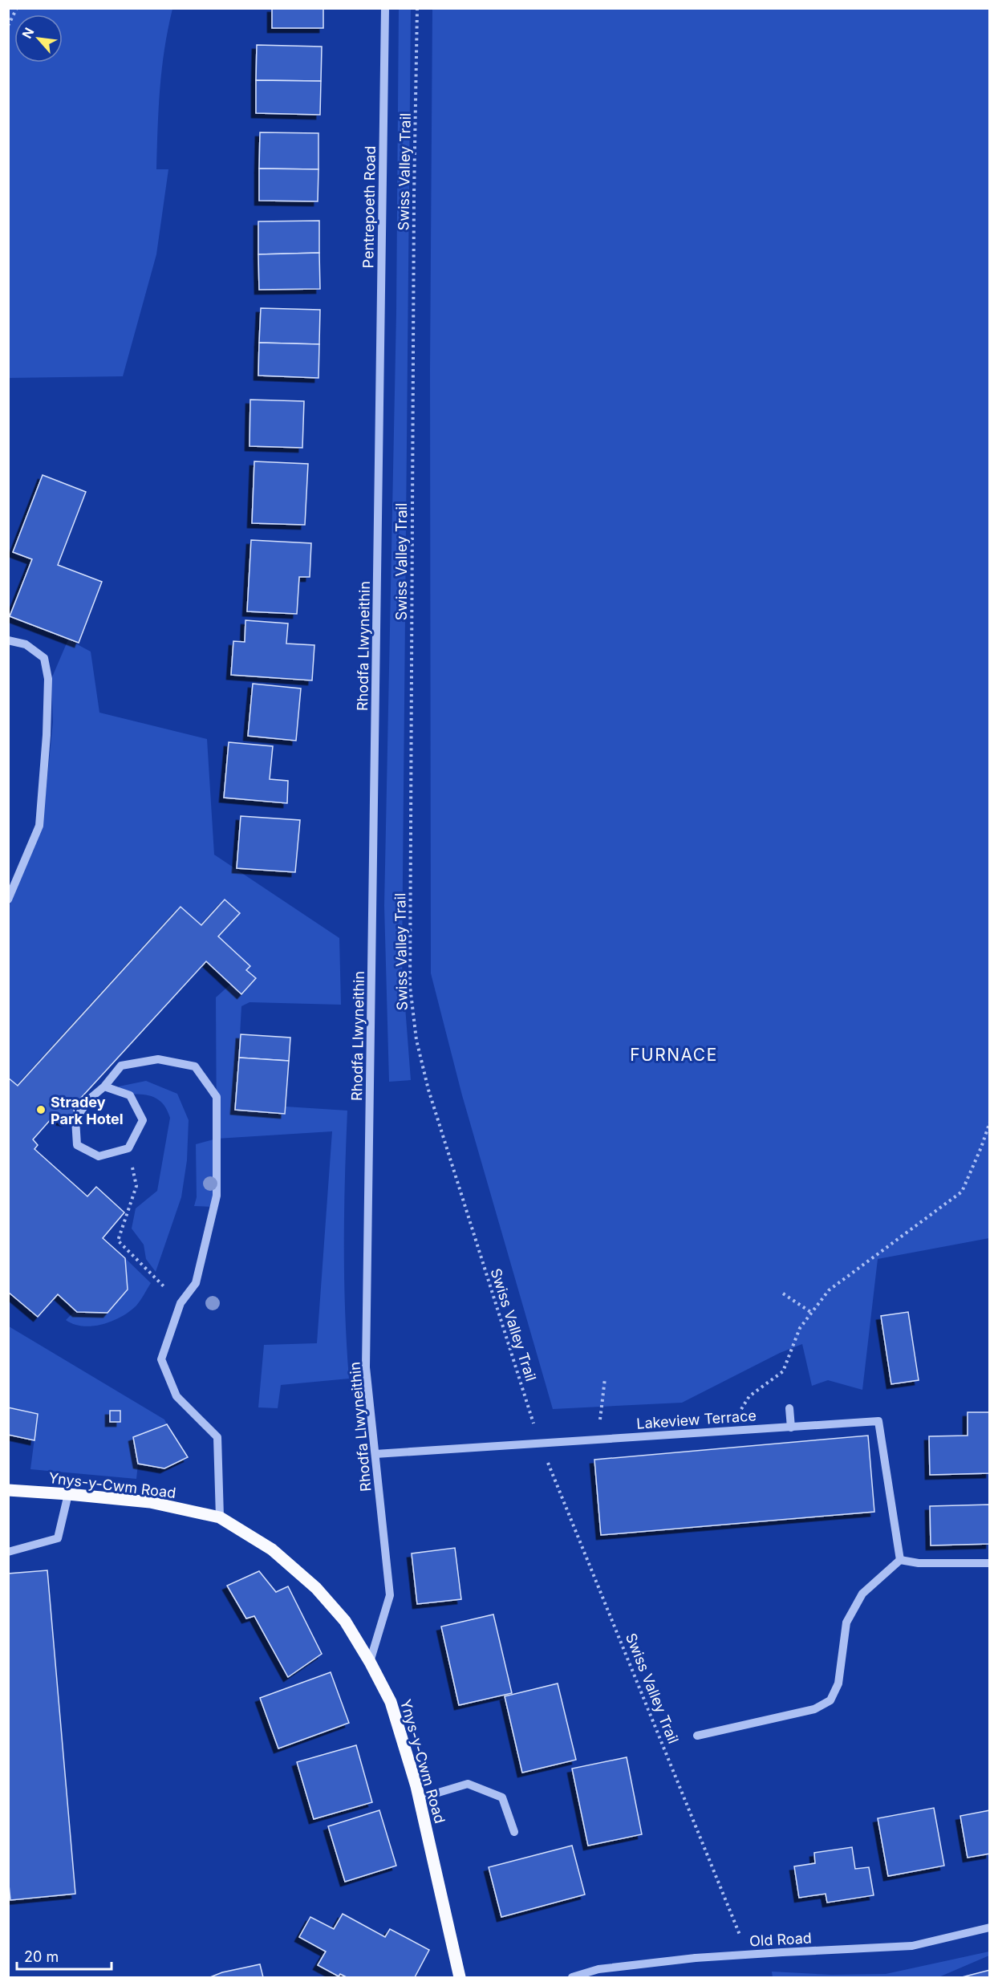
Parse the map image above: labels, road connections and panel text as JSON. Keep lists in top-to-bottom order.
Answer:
{
  "streets": {
    "main road": ["Ynys-y-Cwm Road"],
    "street": [
      "Pentrepoeth Road",
      "Rhodfa Llwyneithin",
      "Lakeview Terrace",
      "Old Road"
    ],
    "path": ["Swiss Valley Trail"]
  },
  "crossings": [
    ["Swiss Valley Trail", "Lakeview Terrace"],
    ["Pentrepoeth Road", "Rhodfa Llwyneithin"],
    ["Rhodfa Llwyneithin", "Lakeview Terrace"],
    ["Rhodfa Llwyneithin", "Ynys-y-Cwm Road"]
  ],
  "districts": ["FURNACE"],
  "places": ["Stradey Park Hotel"],
  "scale_bar": "20 m",
  "north": "top left"
}
